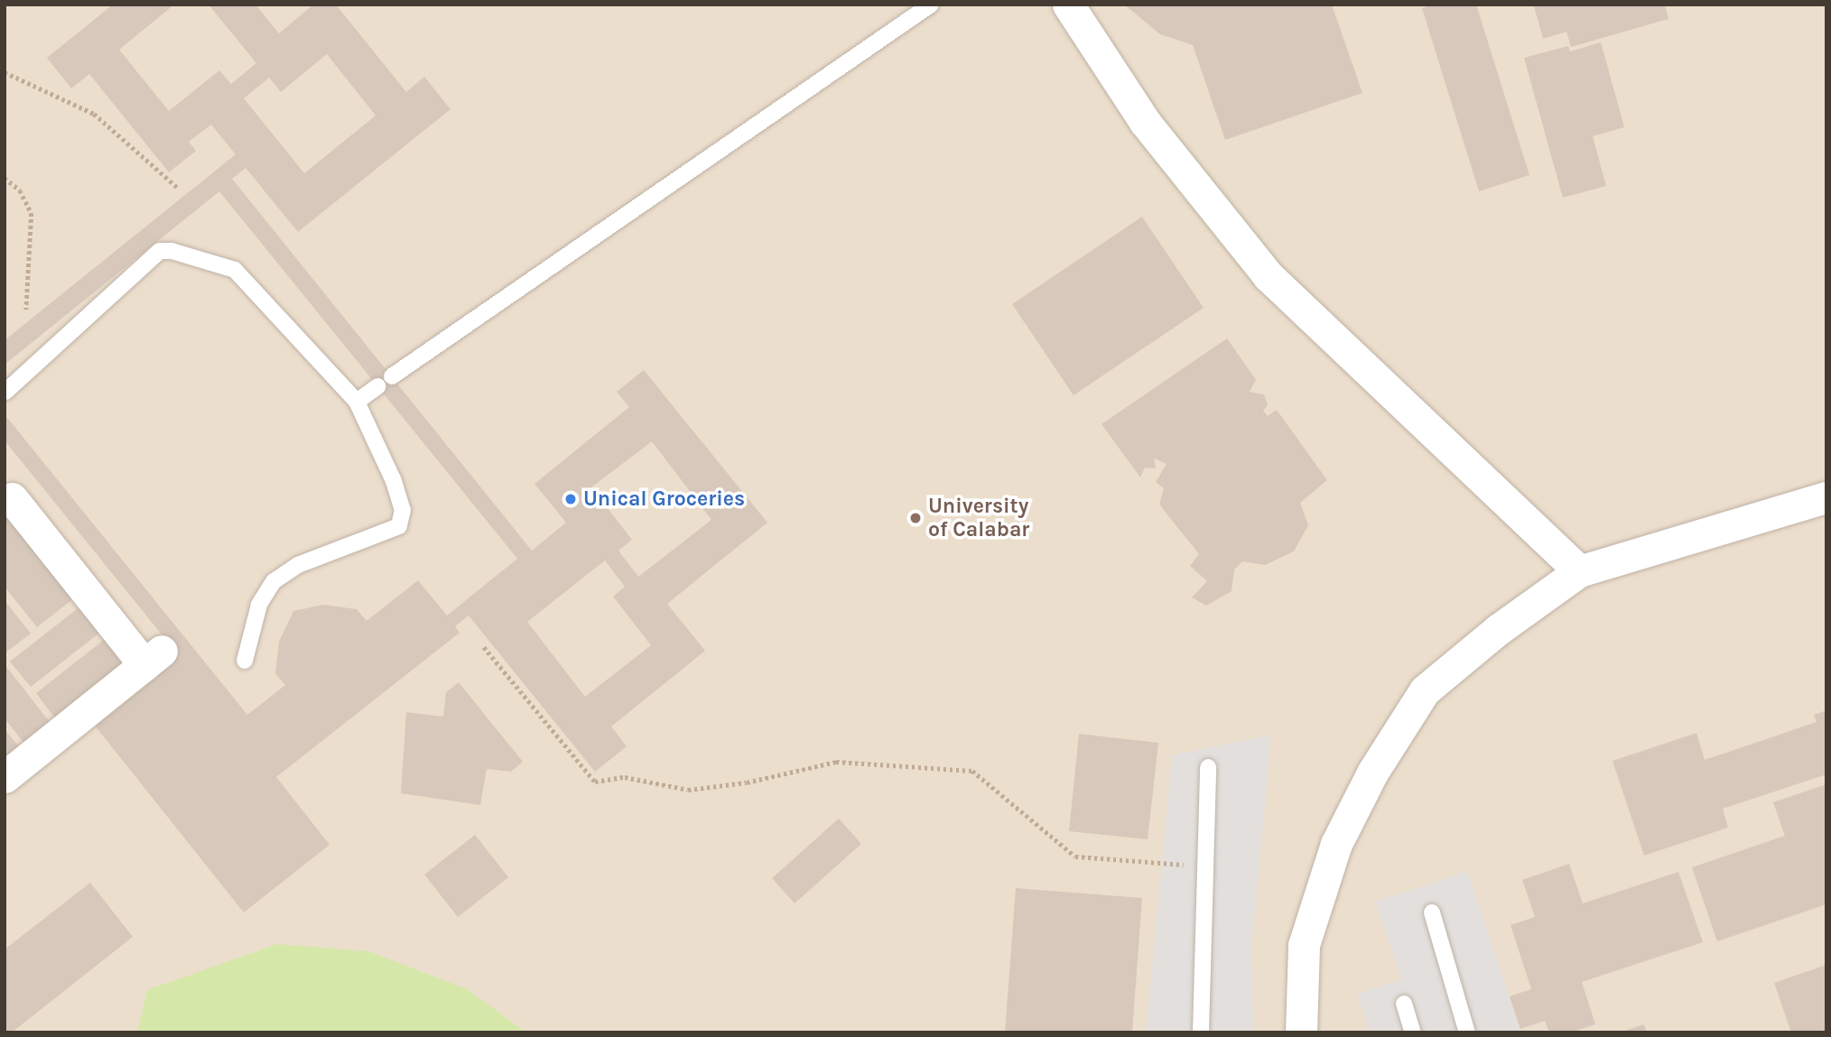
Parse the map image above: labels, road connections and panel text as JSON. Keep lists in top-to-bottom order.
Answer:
{
  "places": ["Unical Groceries", "University of Calabar"]
}
